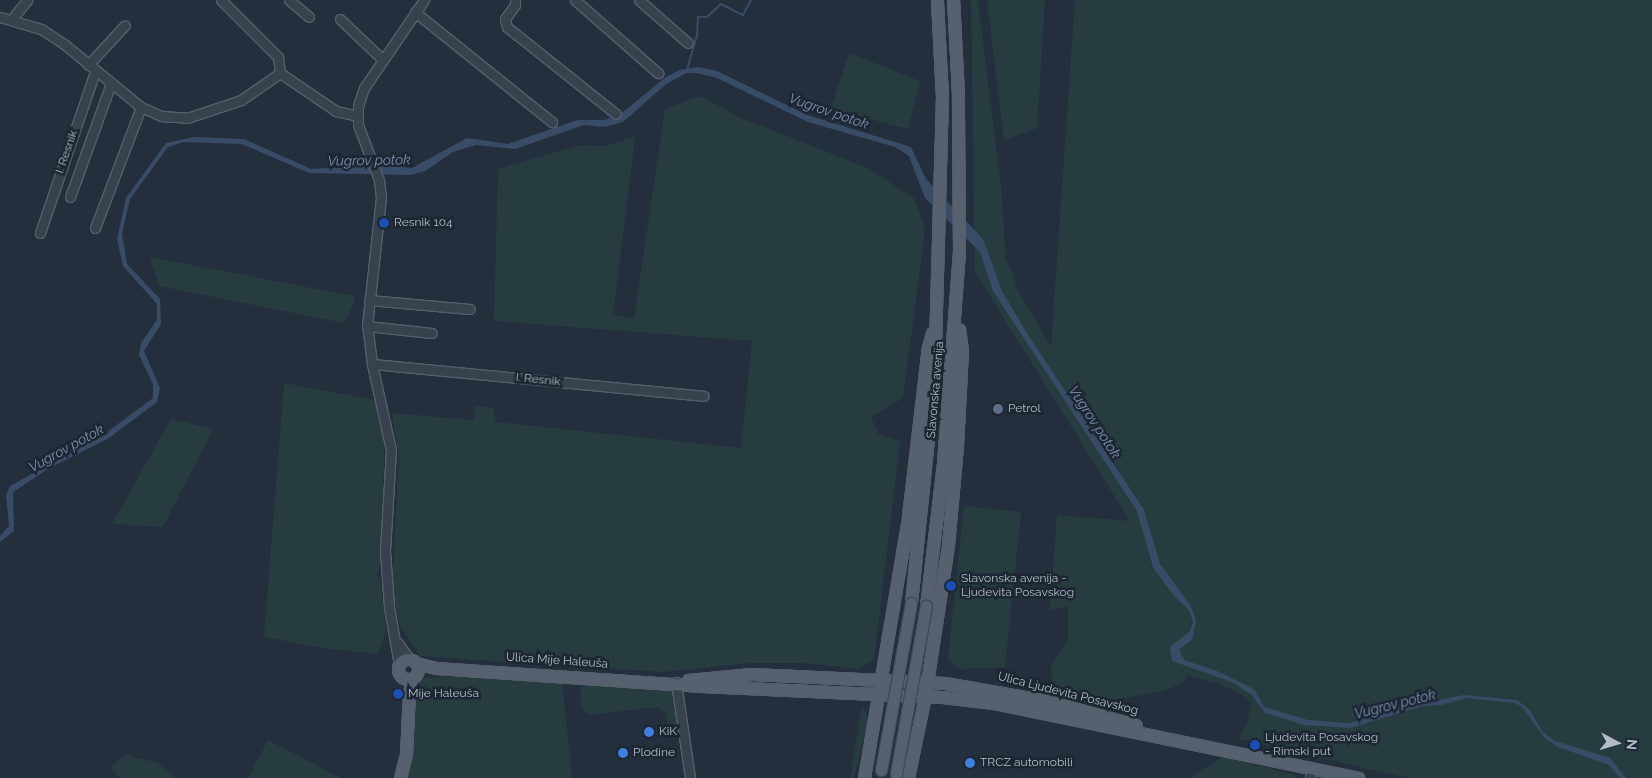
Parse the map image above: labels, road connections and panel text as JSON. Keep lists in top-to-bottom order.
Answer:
{
  "streets": {
    "main road": ["Slavonska avenija", "Ulica Mije Haleuša", "Ulica Ljudevita Posavskog"],
    "street": ["I. Resnik"]
  },
  "crossings": [
    ["Ulica Mije Haleuša", "Ulica Ljudevita Posavskog"]
  ],
  "water": ["Vugrov potok"],
  "places": [
    "Resnik 104",
    "Petrol",
    "Slavonska avenija - Ljudevita Posavskog",
    "Mije Haleuša",
    "KiK",
    "Ljudevita Posavskog - Rimski put",
    "Plodine",
    "TRCZ automobili"
  ],
  "north": "right"
}
